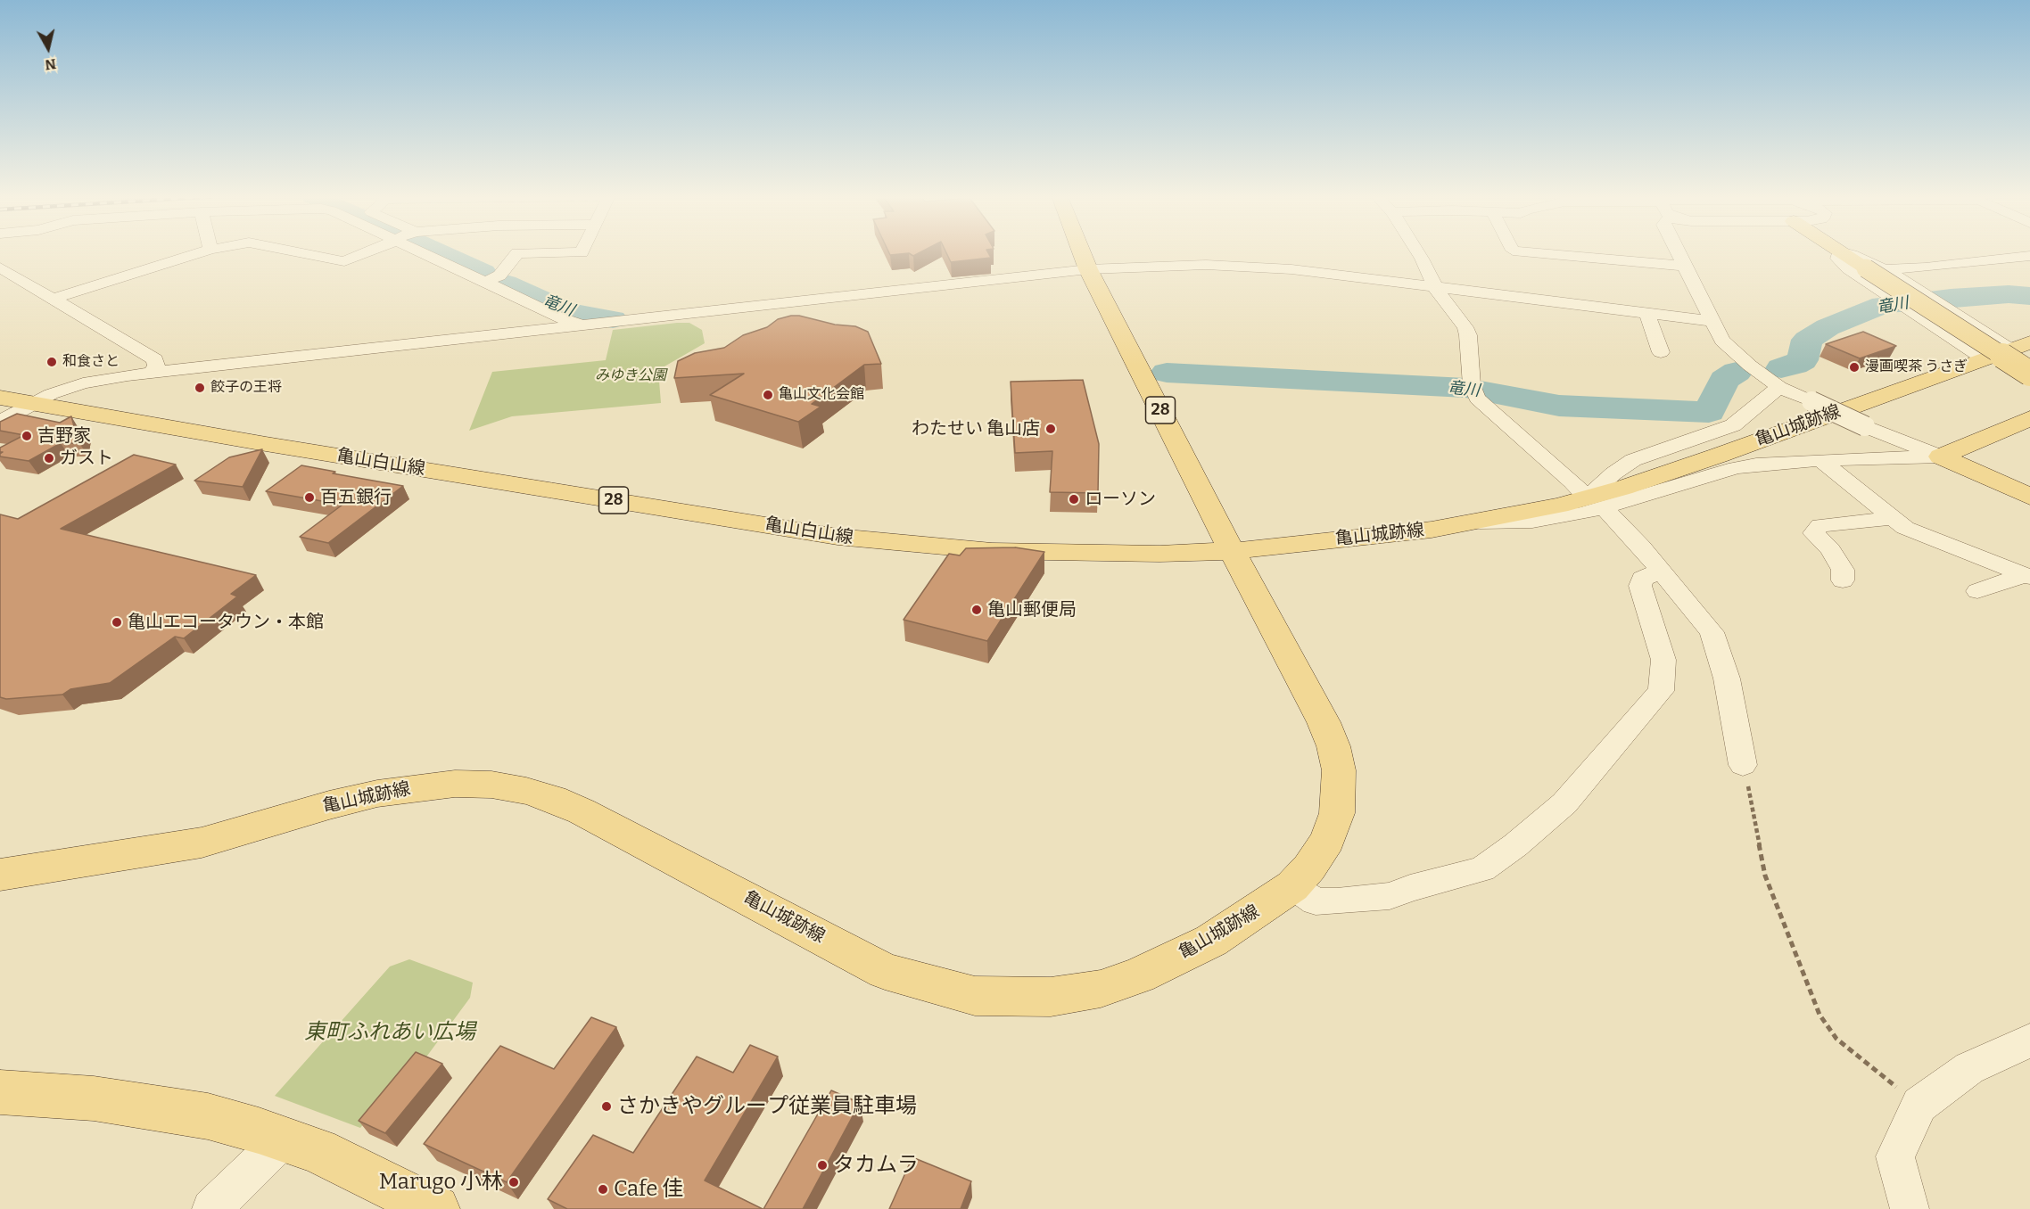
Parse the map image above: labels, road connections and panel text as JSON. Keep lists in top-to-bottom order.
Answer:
{
  "streets": {
    "main road": ["28", "亀山城跡線", "亀山白山線"]
  },
  "crossings": [
    ["28", "亀山城跡線"],
    ["28", "亀山白山線"],
    ["亀山城跡線", "亀山白山線"]
  ],
  "water": ["竜川"],
  "parks": ["みゆき公園", "東町ふれあい広場"],
  "places": [
    "和食さと",
    "漫画喫茶 うさぎ",
    "餃子の王将",
    "亀山文化会館",
    "わたせい 亀山店",
    "吉野家",
    "ガスト",
    "百五銀行",
    "ローソン",
    "亀山郵便局",
    "亀山エコータウン・本館",
    "さかきやグループ従業員駐車場",
    "タカムラ",
    "Marugo 小林",
    "Cafe 佳"
  ],
  "north": "bottom"
}
